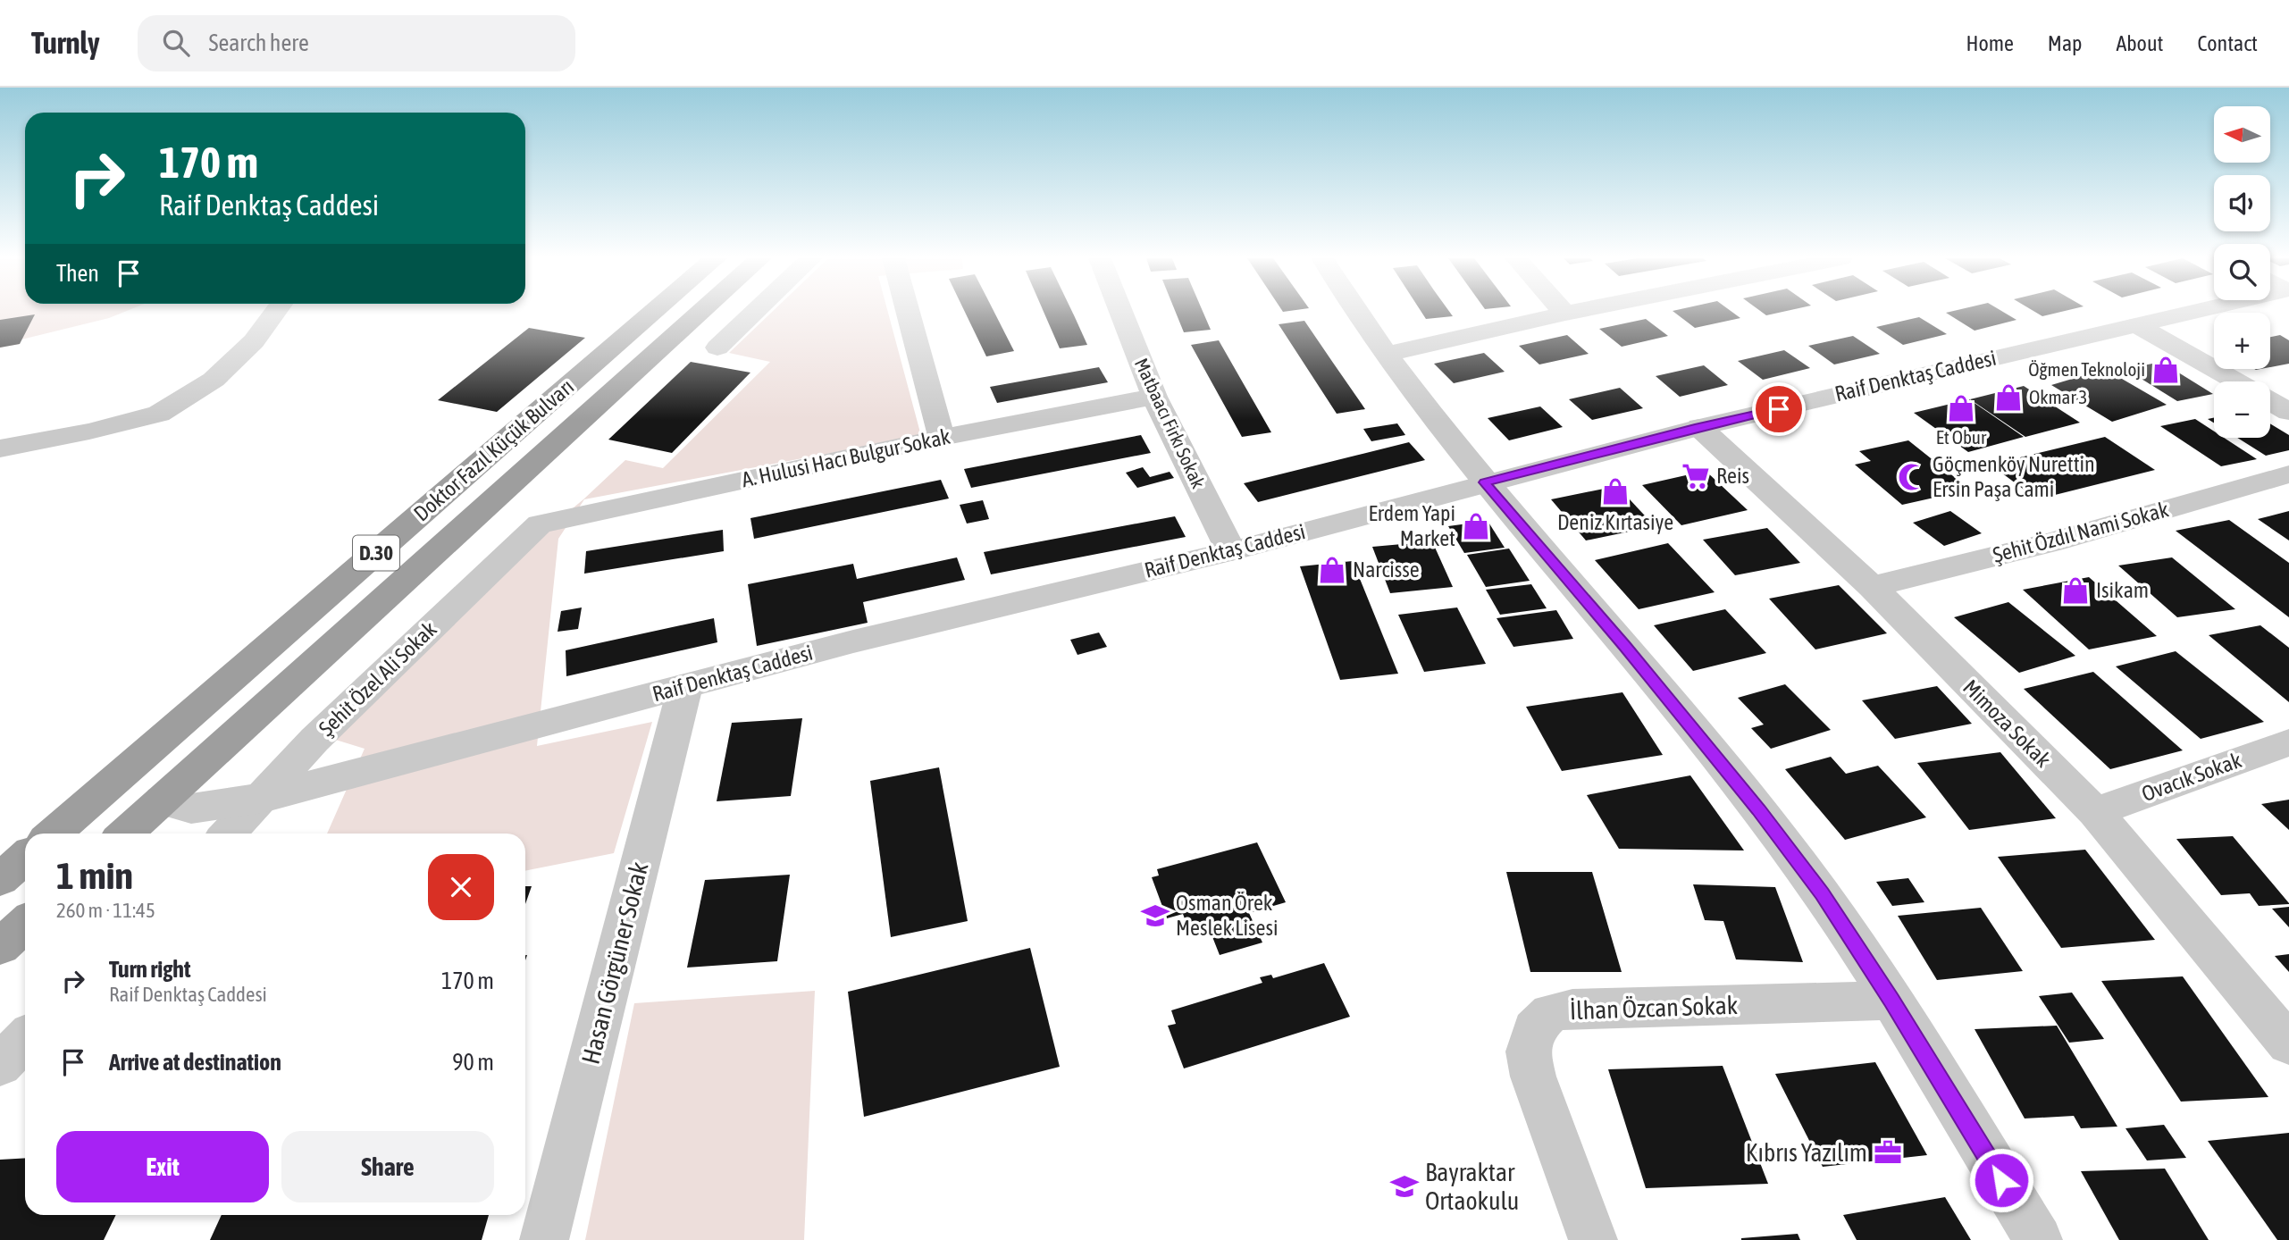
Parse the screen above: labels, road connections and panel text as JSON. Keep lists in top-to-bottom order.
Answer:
{
  "streets": {
    "highway": ["Doktor Fazıl Küçük Bulvarı", "D.30"],
    "street": [
      "Raif Denktaş Caddesi",
      "Matbaacı Firkı Sokak",
      "A. Hulusi Hacı Bulgur Sokak",
      "Şehit Özdıl Nami Sokak",
      "Şehit Özel Ali Sokak",
      "Mimoza Sokak",
      "Ovacık Sokak",
      "Hasan Görgüner Sokak",
      "İlhan Özcan Sokak"
    ]
  },
  "crossings": [
    ["Raif Denktaş Caddesi", "Matbaacı Firkı Sokak"],
    ["Raif Denktaş Caddesi", "Doktor Fazıl Küçük Bulvarı"],
    ["Raif Denktaş Caddesi", "Şehit Özel Ali Sokak"],
    ["Raif Denktaş Caddesi", "Mimoza Sokak"],
    ["Raif Denktaş Caddesi", "Hasan Görgüner Sokak"],
    ["Matbaacı Firkı Sokak", "A. Hulusi Hacı Bulgur Sokak"],
    ["A. Hulusi Hacı Bulgur Sokak", "Şehit Özel Ali Sokak"],
    ["Şehit Özdıl Nami Sokak", "Mimoza Sokak"],
    ["Mimoza Sokak", "Ovacık Sokak"]
  ],
  "places": {
    "shop": [
      "Öğmen Teknoloji",
      "Okmar 3",
      "Et Obur",
      "Deniz Kırtasiye",
      "Erdem Yapi Market",
      "Narcisse",
      "Isikam"
    ],
    "supermarket": ["Reis"],
    "mosque": ["Göçmenköy Nurettin Ersin Paşa Cami"],
    "school or university": ["Osman Örek Meslek Lisesi", "Bayraktar Ortaokulu"],
    "office": ["Kıbrıs Yazılım"]
  },
  "north": "left",
  "page": {
    "header": "Turnly",
    "search": "Search here",
    "nav": [
      "Home",
      "Map",
      "About",
      "Contact"
    ],
    "map_buttons": ["+", "−"],
    "turn": ["170 m", "Raif Denktaş Caddesi"],
    "then": "Then",
    "heading": ["1 min", "260 m · 11:45"],
    "list": [
      {
        "name": "Turn right",
        "note": "Raif Denktaş Caddesi",
        "value": "170 m"
      },
      {
        "name": "Arrive at destination",
        "value": "90 m"
      }
    ],
    "buttons": ["Exit", "Share"]
  }
}
